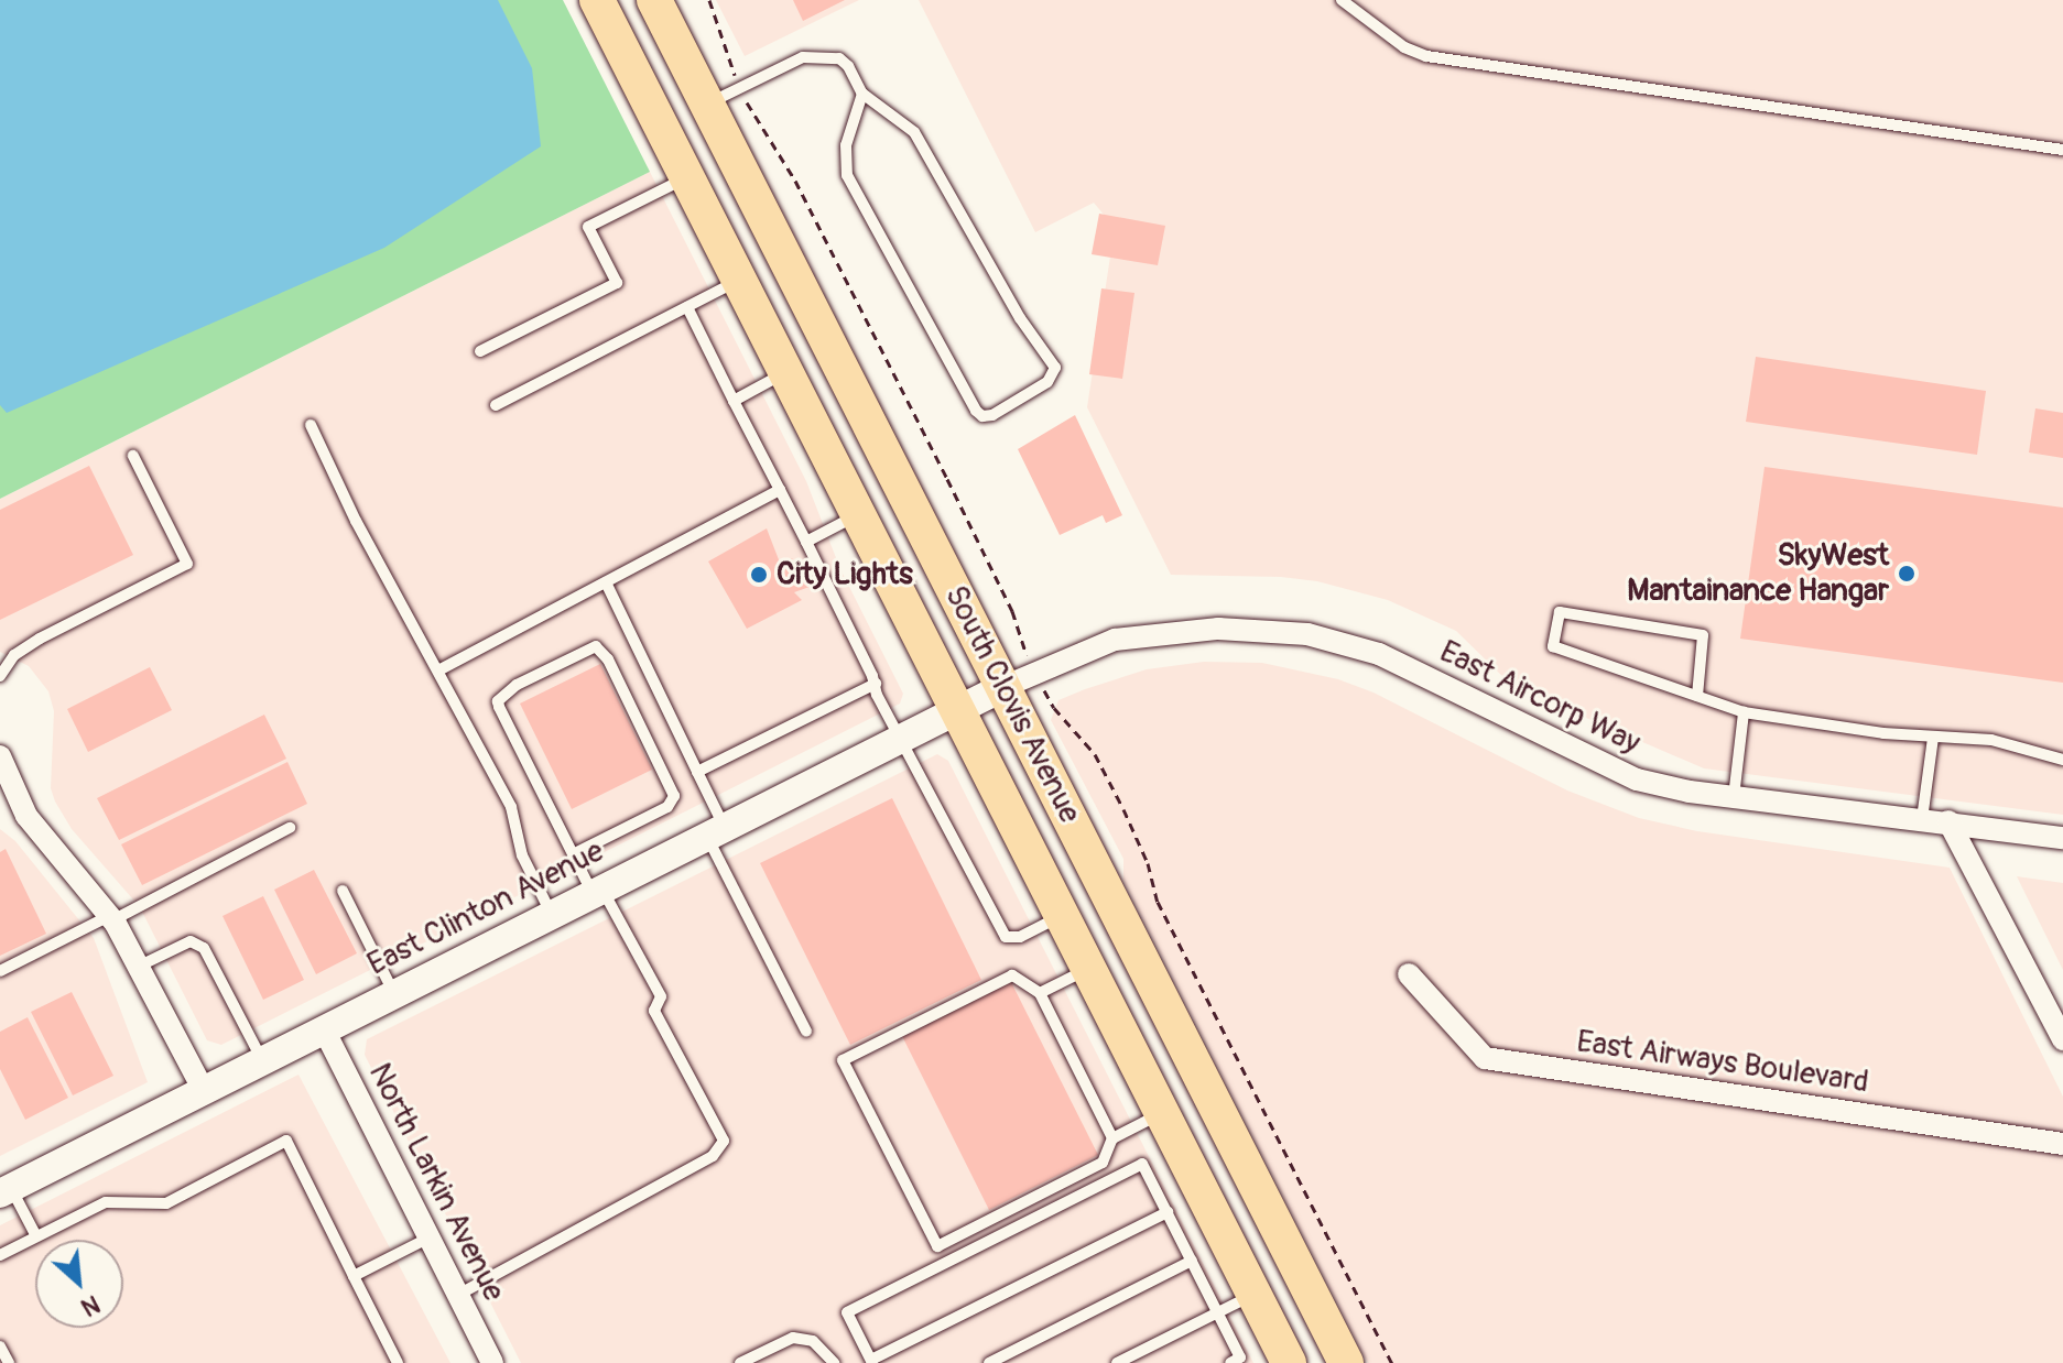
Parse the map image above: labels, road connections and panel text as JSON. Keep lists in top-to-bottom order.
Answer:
{
  "streets": {
    "main road": ["South Clovis Avenue"],
    "street": [
      "East Aircorp Way",
      "East Clinton Avenue",
      "East Airways Boulevard",
      "North Larkin Avenue"
    ]
  },
  "crossings": [
    ["East Aircorp Way", "South Clovis Avenue"],
    ["East Aircorp Way", "East Clinton Avenue"],
    ["South Clovis Avenue", "East Clinton Avenue"],
    ["East Clinton Avenue", "North Larkin Avenue"]
  ],
  "places": ["SkyWest Mantainance Hangar", "City Lights"],
  "north": "bottom right"
}
